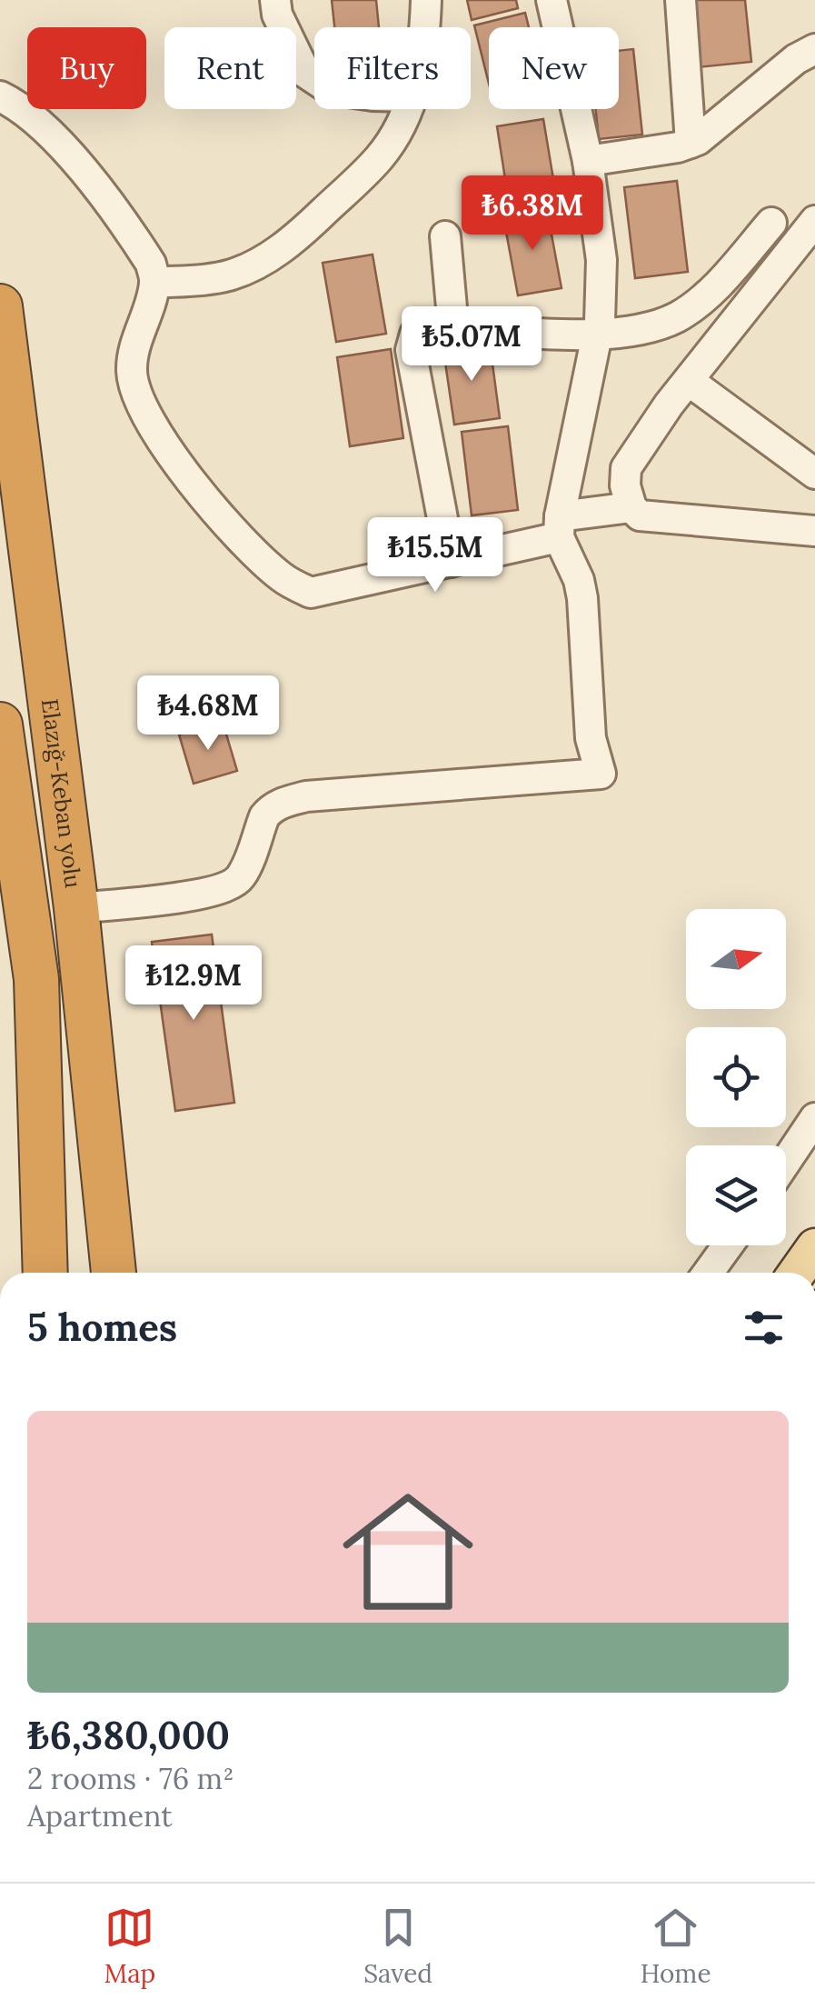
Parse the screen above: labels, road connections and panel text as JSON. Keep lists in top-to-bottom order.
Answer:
{
  "streets": {
    "highway": ["Elazığ-Keban yolu"]
  },
  "north": "right",
  "page": {
    "chip": [
      "Buy",
      "Rent",
      "Filters",
      "New"
    ],
    "price": [
      "₺6.38M",
      "₺5.07M",
      "₺15.5M",
      "₺4.68M",
      "₺12.9M"
    ],
    "heading": "5 homes",
    "list": [
      {
        "name": "₺6,380,000",
        "note": "2 rooms · 76 m² · Apartment"
      }
    ],
    "tabs": ["Map", "Saved", "Home"]
  }
}
